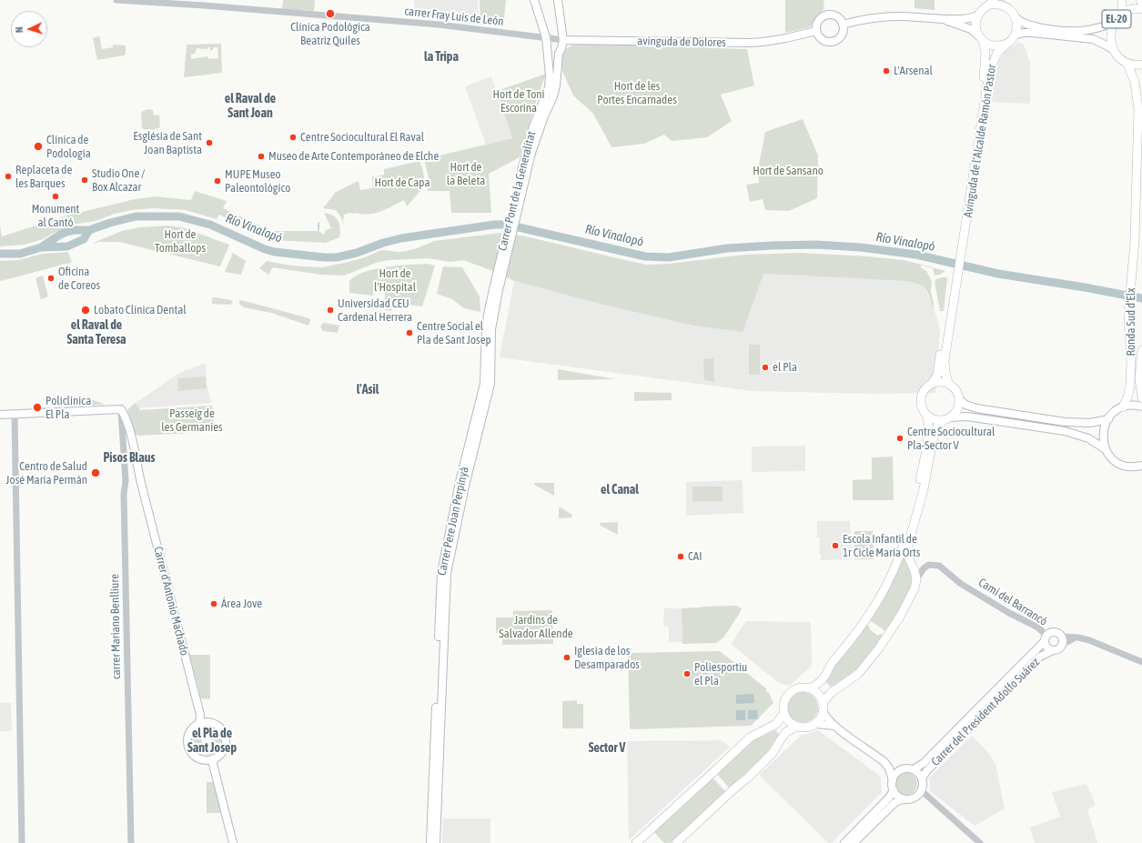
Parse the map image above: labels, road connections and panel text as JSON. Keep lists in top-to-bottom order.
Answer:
{
  "streets": {
    "main road": [
      "EL-20",
      "avinguda de Dolores",
      "Avinguda de l'Alcalde Ramón Pastor",
      "Carrer Pont de la Generalitat",
      "Ronda Sud d'Elx",
      "Carrer Pere Joan Perpinyà",
      "Carrer d'Antonio Machado",
      "Carrer del President Adolfo Suárez"
    ],
    "street": ["carrer Fray Luis de León", "Camí del Barrancó", "carrer Mariano Benlliure"]
  },
  "crossings": [
    ["carrer Fray Luis de León", "avinguda de Dolores"],
    ["carrer Fray Luis de León", "Carrer Pont de la Generalitat"],
    ["avinguda de Dolores", "Carrer Pont de la Generalitat"],
    ["Carrer Pont de la Generalitat", "Carrer Pere Joan Perpinyà"],
    ["Carrer d'Antonio Machado", "carrer Mariano Benlliure"],
    ["Camí del Barrancó", "Carrer del President Adolfo Suárez"]
  ],
  "districts": [
    "la Tripa",
    "el Raval de Sant Joan",
    "el Raval de Santa Teresa",
    "l'Asil",
    "Pisos Blaus",
    "el Canal",
    "el Pla de Sant Josep",
    "Sector V"
  ],
  "water": ["Río Vinalopó"],
  "parks": [
    "Hort de les Portes Encarnades",
    "Hort de Toni Escorina",
    "Hort de la Beleta",
    "Hort de Sansano",
    "Hort de Capa",
    "Hort de Tomballops",
    "Hort de l'Hospital",
    "Passeig de les Germanies",
    "Jardins de Salvador Allende"
  ],
  "places": [
    "Clínica Podológica Beatriz Quiles",
    "L'Arsenal",
    "Centre Sociocultural El Raval",
    "Església de Sant Joan Baptista",
    "Clínica de Podología",
    "Museo de Arte Contemporáneo de Elche",
    "Replaceta de les Barques",
    "Studio One / Box Alcazar",
    "MUPE Museo Paleontológico",
    "Monument al Cantó",
    "Oficina de Coreos",
    "Lobato Clínica Dental",
    "Universidad CEU Cardenal Herrera",
    "Centre Social el Pla de Sant Josep",
    "el Pla",
    "Policlínica El Pla",
    "Centre Sociocultural Pla-Sector V",
    "Centro de Salud José María Permán",
    "Escola Infantil de 1r Cicle María Orts",
    "CAI",
    "Área Jove",
    "Iglesia de los Desamparados",
    "Poliesportiu el Pla"
  ],
  "north": "left"
}
